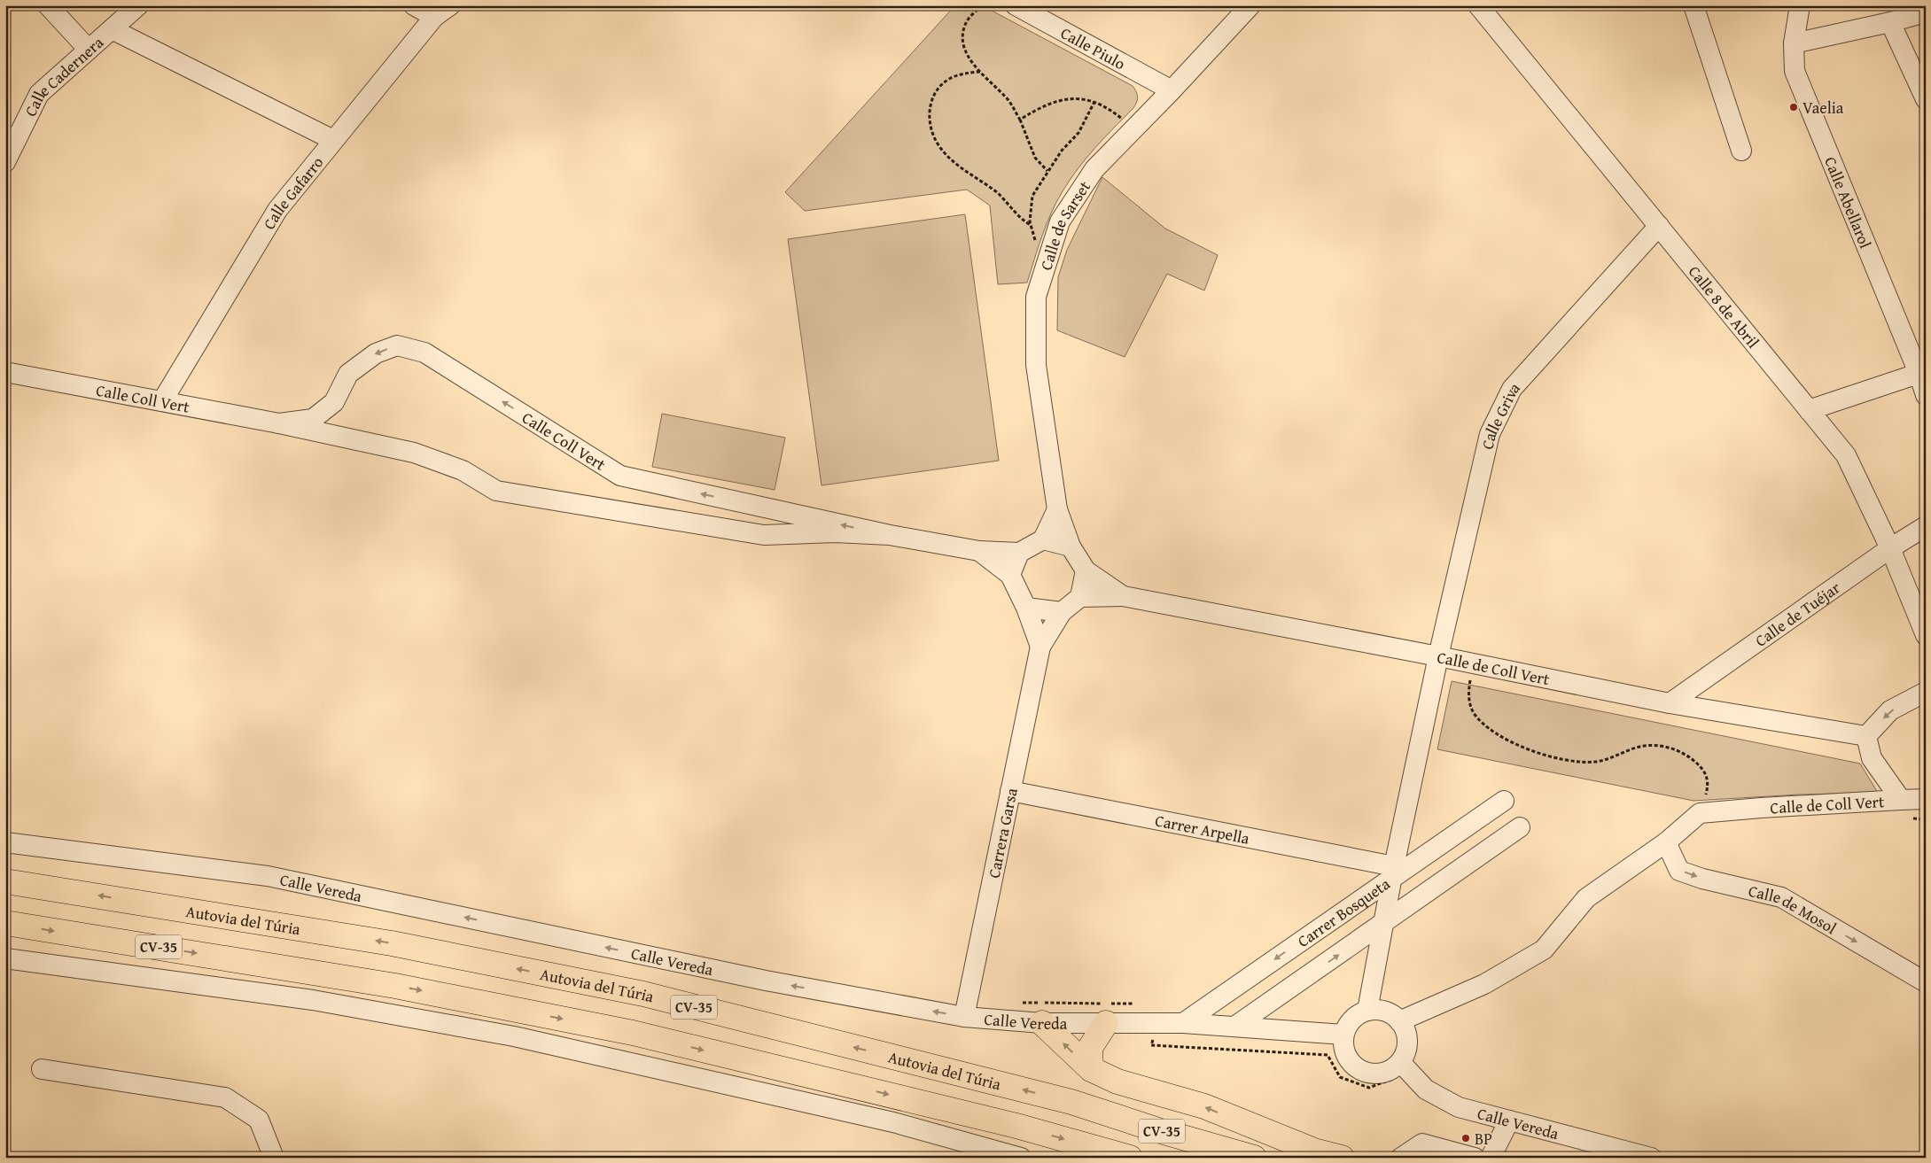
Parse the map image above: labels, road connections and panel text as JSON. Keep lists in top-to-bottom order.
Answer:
{
  "streets": {
    "highway": ["Autovia del Túria", "CV-35"],
    "street": [
      "Calle Piulo",
      "Calle Cadernera",
      "Calle Gafarro",
      "Calle Abellarol",
      "Calle de Sarset",
      "Calle 8 de Abril",
      "Calle Coll Vert",
      "Calle Griva",
      "Calle de Tuéjar",
      "Calle de Coll Vert",
      "Carrer Arpella",
      "Carrera Garsa",
      "Calle Vereda",
      "Calle de Mosol",
      "Carrer Bosqueta"
    ]
  },
  "crossings": [
    ["Calle Piulo", "Calle de Sarset"],
    ["Calle Gafarro", "Calle Coll Vert"],
    ["Calle de Sarset", "Calle Coll Vert"],
    ["Calle de Sarset", "Calle de Coll Vert"],
    ["Calle de Sarset", "Carrera Garsa"],
    ["Calle 8 de Abril", "Calle Griva"],
    ["Calle 8 de Abril", "Calle de Tuéjar"],
    ["Calle Coll Vert", "Calle de Coll Vert"],
    ["Calle Coll Vert", "Carrera Garsa"],
    ["Calle Griva", "Calle de Coll Vert"],
    ["Calle Griva", "Carrer Arpella"],
    ["Calle Griva", "Calle Vereda"],
    ["Calle Griva", "Carrer Bosqueta"],
    ["Calle de Tuéjar", "Calle de Coll Vert"],
    ["Calle de Coll Vert", "Carrera Garsa"],
    ["Carrer Arpella", "Carrera Garsa"],
    ["Carrer Arpella", "Carrer Bosqueta"],
    ["Carrera Garsa", "Calle Vereda"],
    ["Calle Vereda", "Carrer Bosqueta"]
  ],
  "one_way": ["Calle de Mosol"],
  "places": ["Vaelia", "BP"]
}
